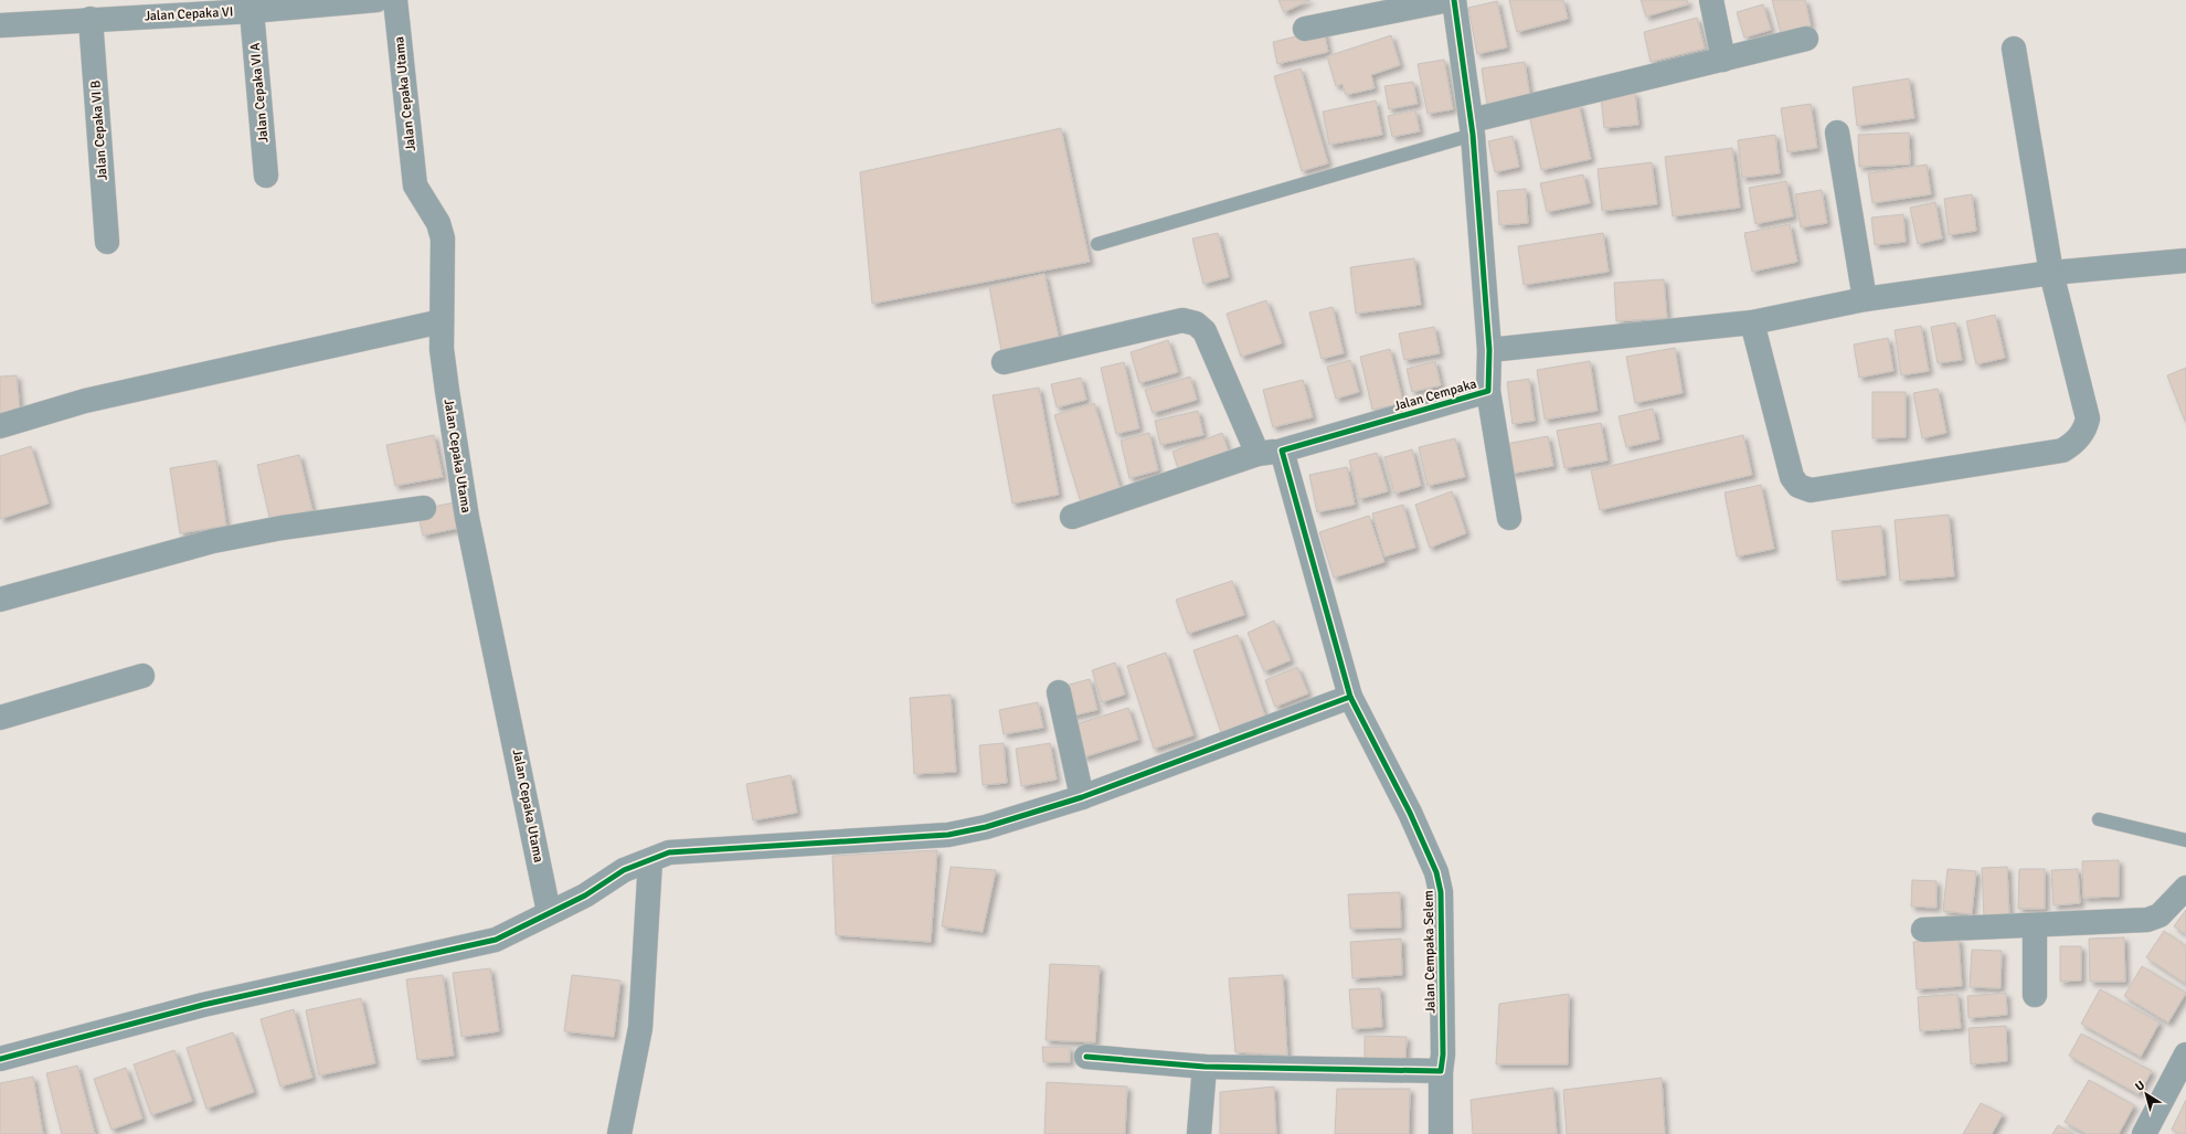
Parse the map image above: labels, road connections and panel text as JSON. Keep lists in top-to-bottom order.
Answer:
{
  "streets": {
    "street": [
      "Jalan Cepaka VI",
      "Jalan Cepaka VI A",
      "Jalan Cepaka Utama",
      "Jalan Cepaka VI B",
      "Jalan Cempaka",
      "Jalan Cempaka Selem"
    ]
  },
  "crossings": [
    ["Jalan Cepaka VI", "Jalan Cepaka VI A"],
    ["Jalan Cepaka VI", "Jalan Cepaka VI B"]
  ],
  "north": "top left"
}
